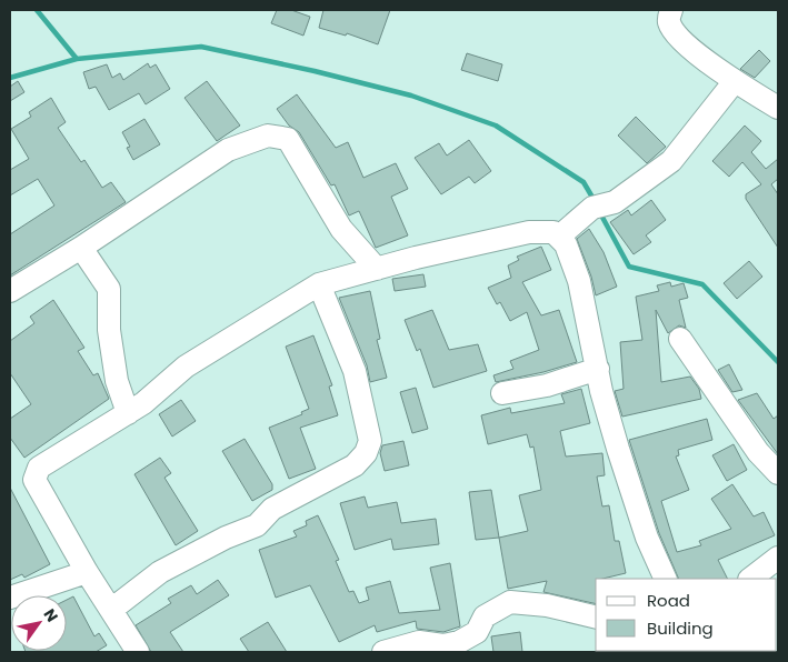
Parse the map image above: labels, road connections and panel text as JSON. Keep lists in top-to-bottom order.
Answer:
{
  "legend": ["Road", "Building"],
  "north": "top right"
}
